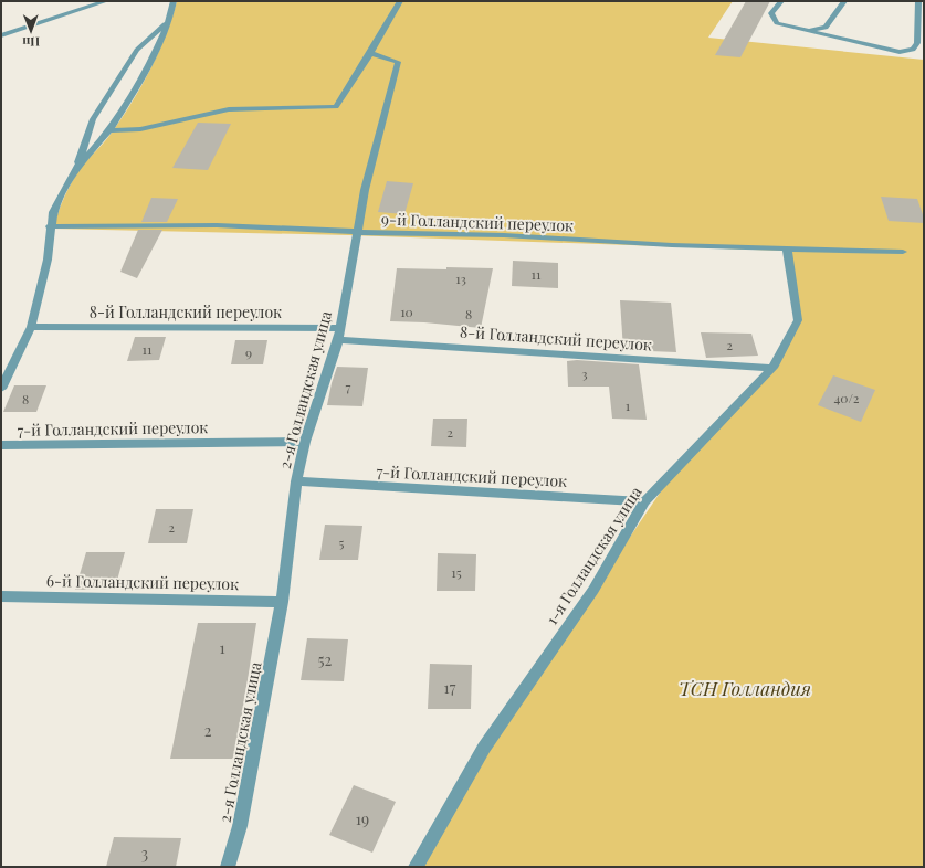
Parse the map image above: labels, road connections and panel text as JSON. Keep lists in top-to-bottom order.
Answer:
{
  "streets": {
    "street": [
      "9-й Голландский переулок",
      "8-й Голландский переулок",
      "2-я Голландская улица",
      "7-й Голландский переулок",
      "1-я Голландская улица",
      "6-й Голландский переулок"
    ]
  },
  "crossings": [
    ["9-й Голландский переулок", "2-я Голландская улица"],
    ["9-й Голландский переулок", "1-я Голландская улица"],
    ["8-й Голландский переулок", "2-я Голландская улица"],
    ["8-й Голландский переулок", "1-я Голландская улица"],
    ["2-я Голландская улица", "7-й Голландский переулок"],
    ["2-я Голландская улица", "6-й Голландский переулок"],
    ["7-й Голландский переулок", "1-я Голландская улица"]
  ],
  "parks": ["ТСН Голландия"],
  "house_numbers": [
    "11",
    "13",
    "10",
    "8",
    "2",
    "11",
    "9",
    "3",
    "7",
    "40/2",
    "8",
    "1",
    "2",
    "2",
    "5",
    "15",
    "1",
    "52",
    "17",
    "2",
    "19",
    "3"
  ],
  "north": "bottom"
}
